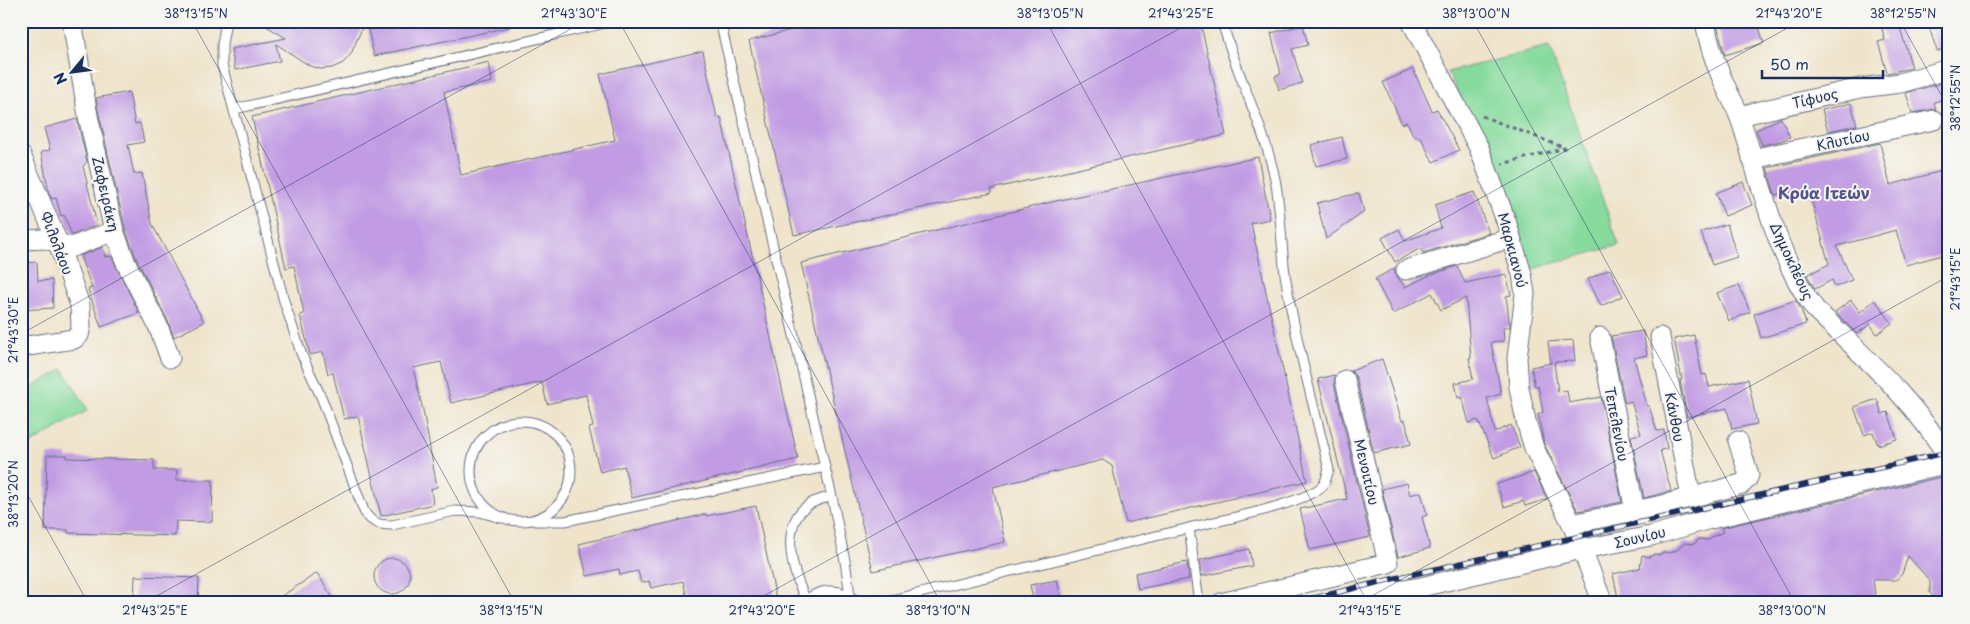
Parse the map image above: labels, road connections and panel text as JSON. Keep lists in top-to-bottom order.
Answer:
{
  "streets": {
    "street": [
      "Τίφυος",
      "Κλυτίου",
      "Ζαφειράκη",
      "Φιλολάου",
      "Μαρκιανού",
      "Δημοκλέους",
      "Κάνθου",
      "Τεπελενίου",
      "Μενοιτίου",
      "Σουνίου"
    ]
  },
  "crossings": [
    ["Τίφυος", "Δημοκλέους"],
    ["Κλυτίου", "Δημοκλέους"],
    ["Μαρκιανού", "Σουνίου"],
    ["Δημοκλέους", "Σουνίου"],
    ["Κάνθου", "Σουνίου"],
    ["Τεπελενίου", "Σουνίου"]
  ],
  "districts": ["Κρύα Ιτεών"],
  "scale_bar": "50 m",
  "north": "bottom left",
  "coordinates": [
    "38°13'15\"N",
    "21°43'30\"E",
    "38°13'05\"N",
    "21°43'25\"E",
    "38°13'00\"N",
    "21°43'20\"E",
    "38°12'55\"N",
    "21°43'15\"E",
    "38°13'20\"N",
    "38°13'10\"N"
  ]
}
